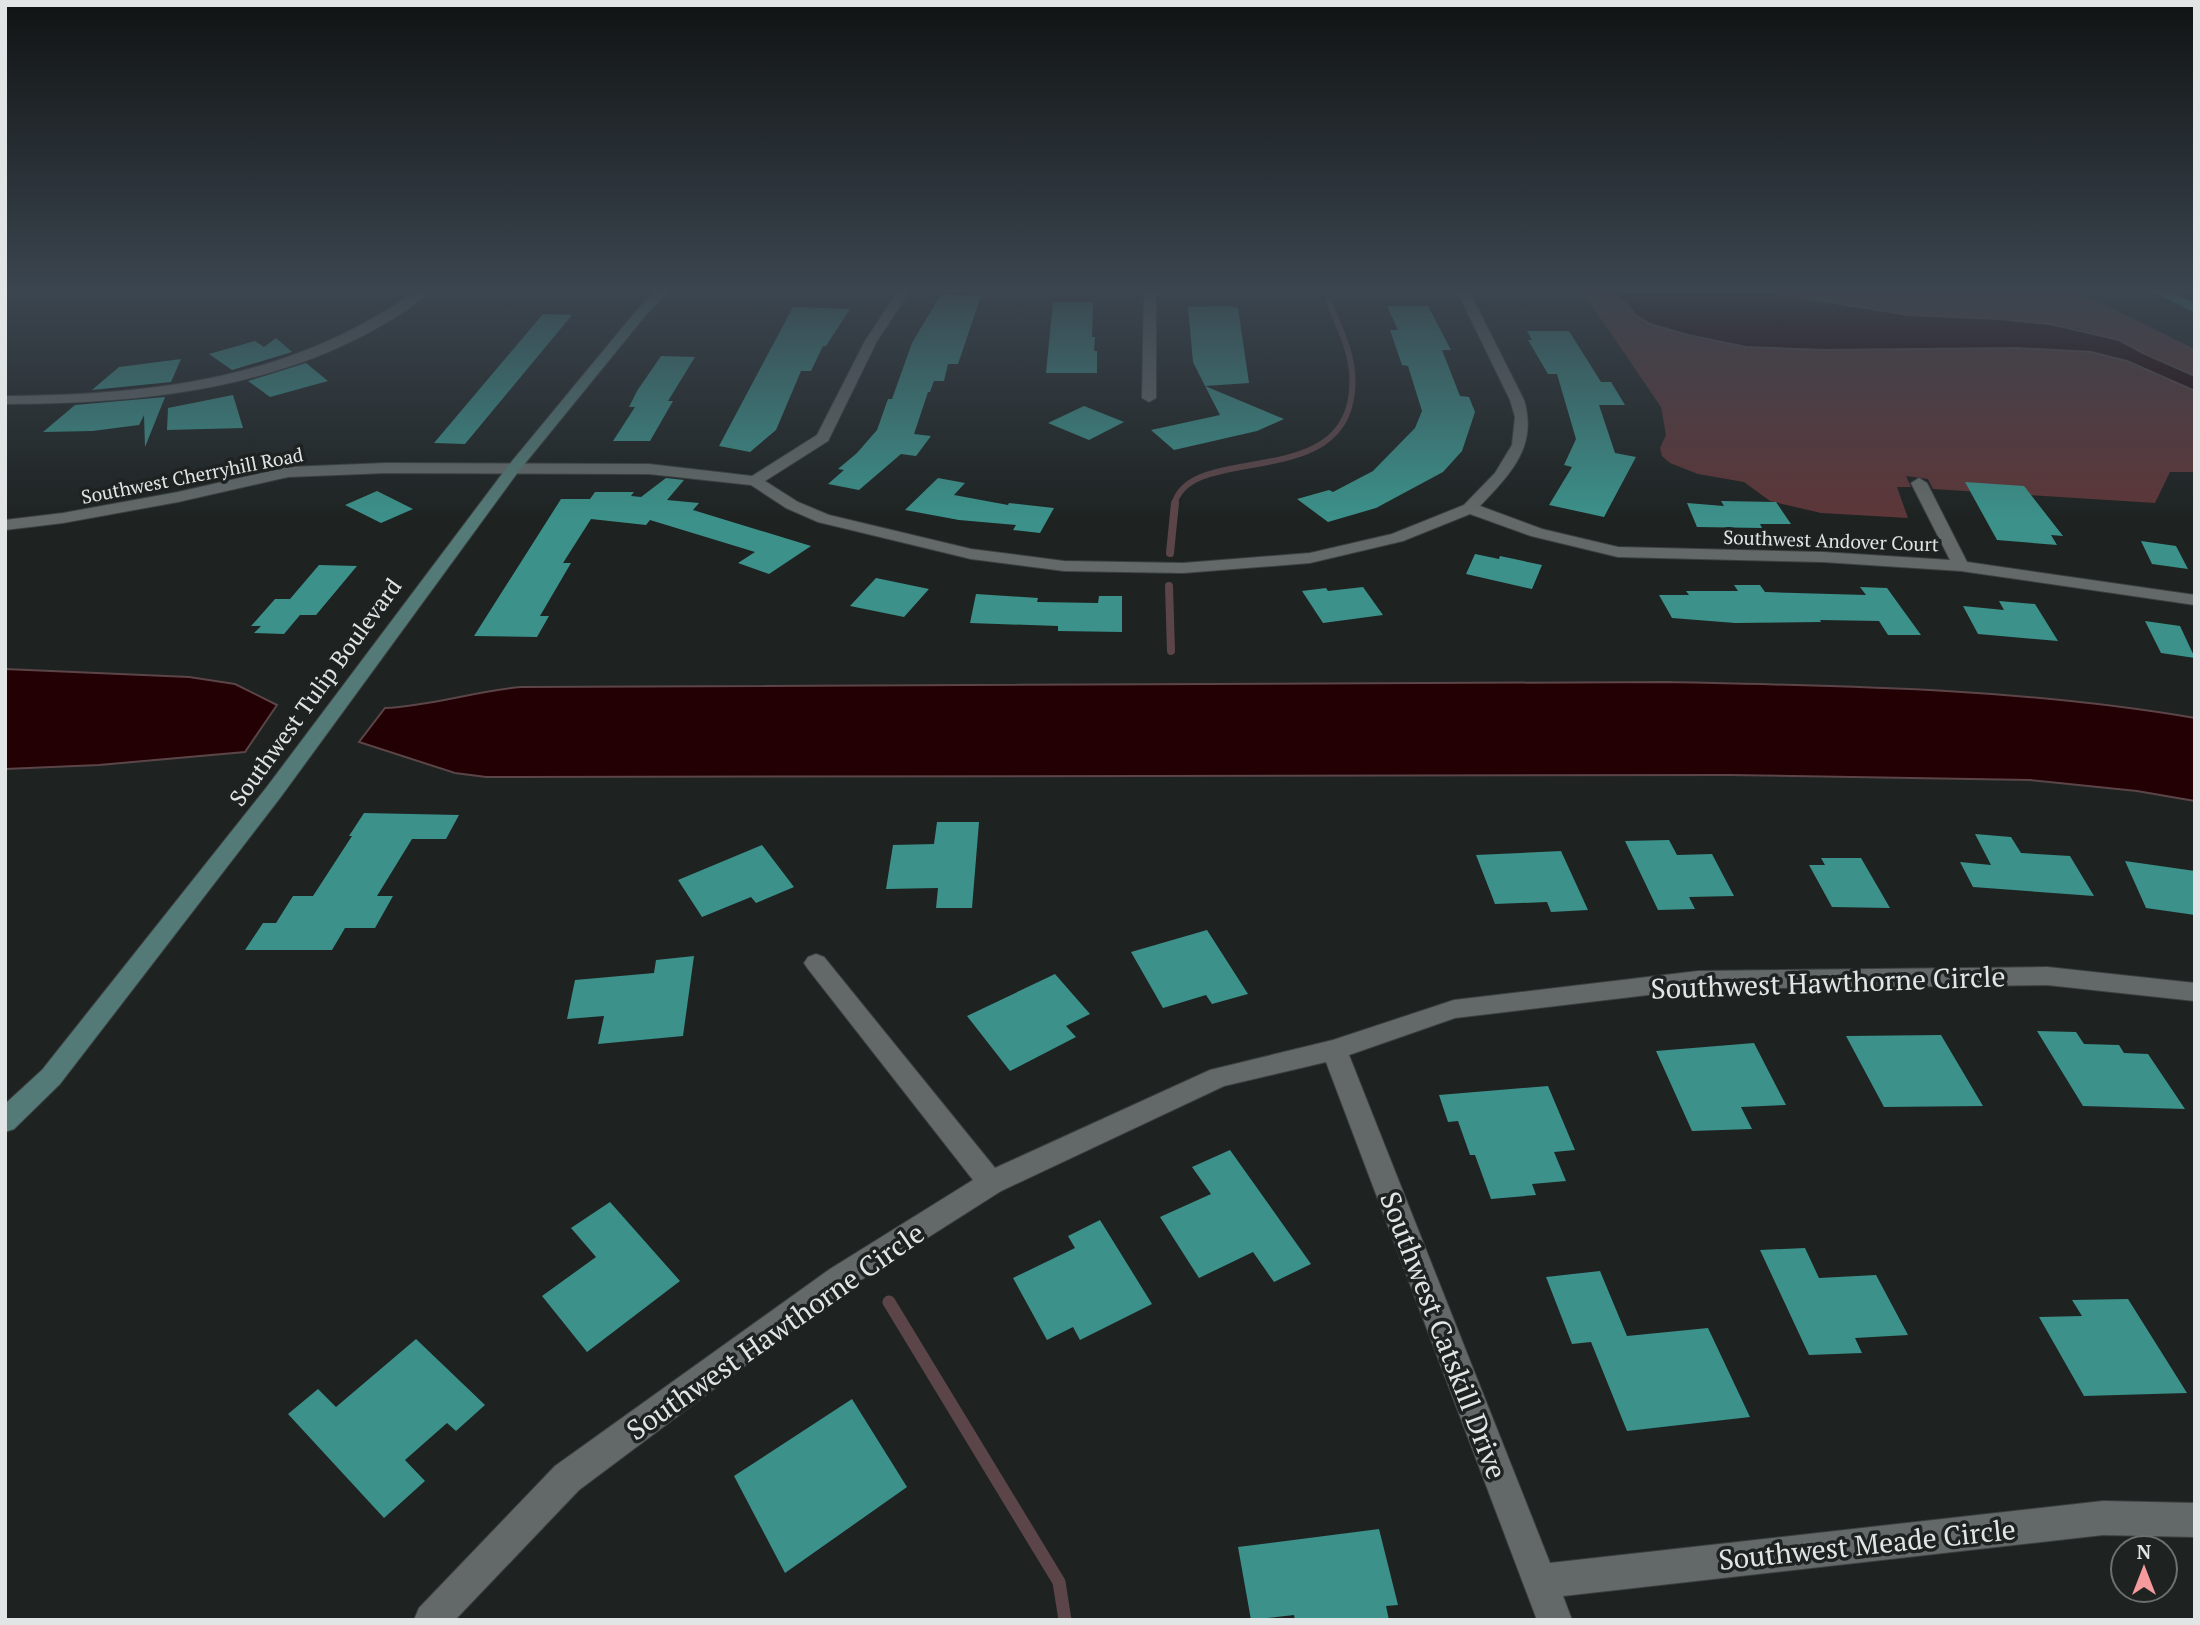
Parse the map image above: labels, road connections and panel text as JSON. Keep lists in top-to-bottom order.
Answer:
{
  "streets": {
    "street": [
      "Southwest Cherryhill Road",
      "Southwest Andover Court",
      "Southwest Tulip Boulevard",
      "Southwest Hawthorne Circle",
      "Southwest Catskill Drive",
      "Southwest Meade Circle"
    ]
  },
  "crossings": [
    ["Southwest Cherryhill Road", "Southwest Tulip Boulevard"],
    ["Southwest Hawthorne Circle", "Southwest Catskill Drive"],
    ["Southwest Catskill Drive", "Southwest Meade Circle"]
  ],
  "north": "top"
}
